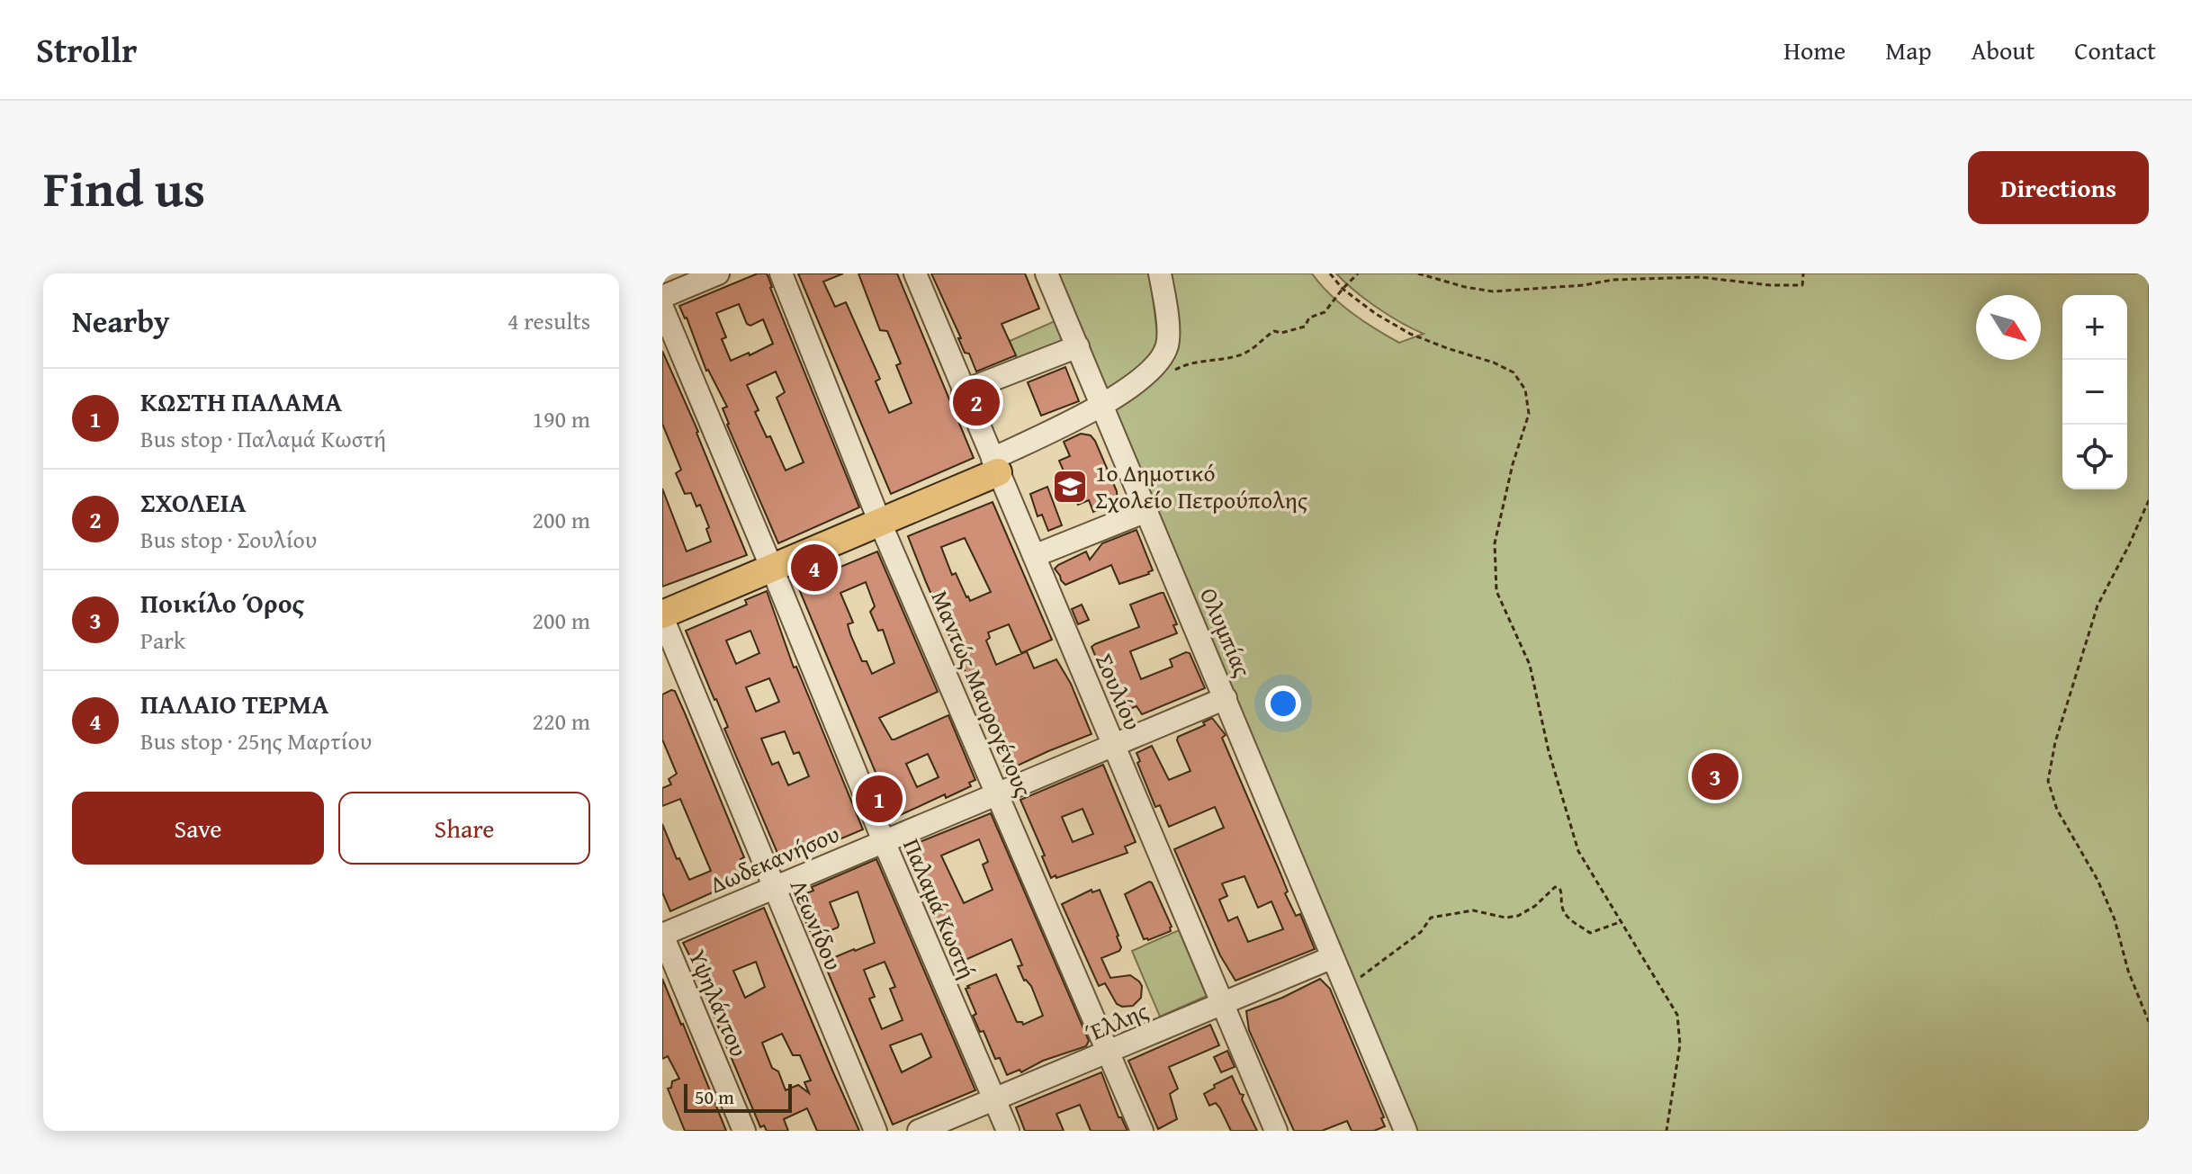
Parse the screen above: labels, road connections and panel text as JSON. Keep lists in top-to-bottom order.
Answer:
{
  "streets": {
    "street": [
      "Ολυμπίας",
      "Σουλίου",
      "Μαντώς Μαυρογένους",
      "Δωδεκανήσου",
      "Παλαμά Κωστή",
      "Λεωνίδου",
      "Υψηλάντου",
      "Έλλης"
    ]
  },
  "crossings": [
    ["Ολυμπίας", "Δωδεκανήσου"],
    ["Ολυμπίας", "Έλλης"],
    ["Σουλίου", "Δωδεκανήσου"],
    ["Σουλίου", "Έλλης"],
    ["Μαντώς Μαυρογένους", "Δωδεκανήσου"],
    ["Μαντώς Μαυρογένους", "Έλλης"],
    ["Δωδεκανήσου", "Παλαμά Κωστή"],
    ["Δωδεκανήσου", "Λεωνίδου"],
    ["Δωδεκανήσου", "Υψηλάντου"],
    ["Παλαμά Κωστή", "Έλλης"]
  ],
  "places": {
    "school or university": ["1ο Δημοτικό Σχολείο Πετρούπολης"]
  },
  "scale_bar": "50 m",
  "north": "bottom right",
  "page": {
    "header": "Strollr",
    "nav": [
      "Home",
      "Map",
      "About",
      "Contact"
    ],
    "title": "Find us",
    "buttons": [
      "Directions",
      ["Save", "Share"]
    ],
    "heading": ["Nearby", "4 results"],
    "map_buttons": ["+", "−"],
    "list": [
      {
        "mark": "1",
        "name": "ΚΩΣΤΗ ΠΑΛΑΜΑ",
        "note": "Bus stop · Παλαμά Κωστή",
        "value": "190 m"
      },
      {
        "mark": "2",
        "name": "ΣΧΟΛΕΙΑ",
        "note": "Bus stop · Σουλίου",
        "value": "200 m"
      },
      {
        "mark": "3",
        "name": "Ποικίλο Όρος",
        "note": "Park",
        "value": "200 m"
      },
      {
        "mark": "4",
        "name": "ΠΑΛΑΙΟ ΤΕΡΜΑ",
        "note": "Bus stop · 25ης Μαρτίου",
        "value": "220 m"
      }
    ],
    "pins": [
      "2",
      "4",
      "3",
      "1"
    ],
    "scale": "50 m"
  }
}
